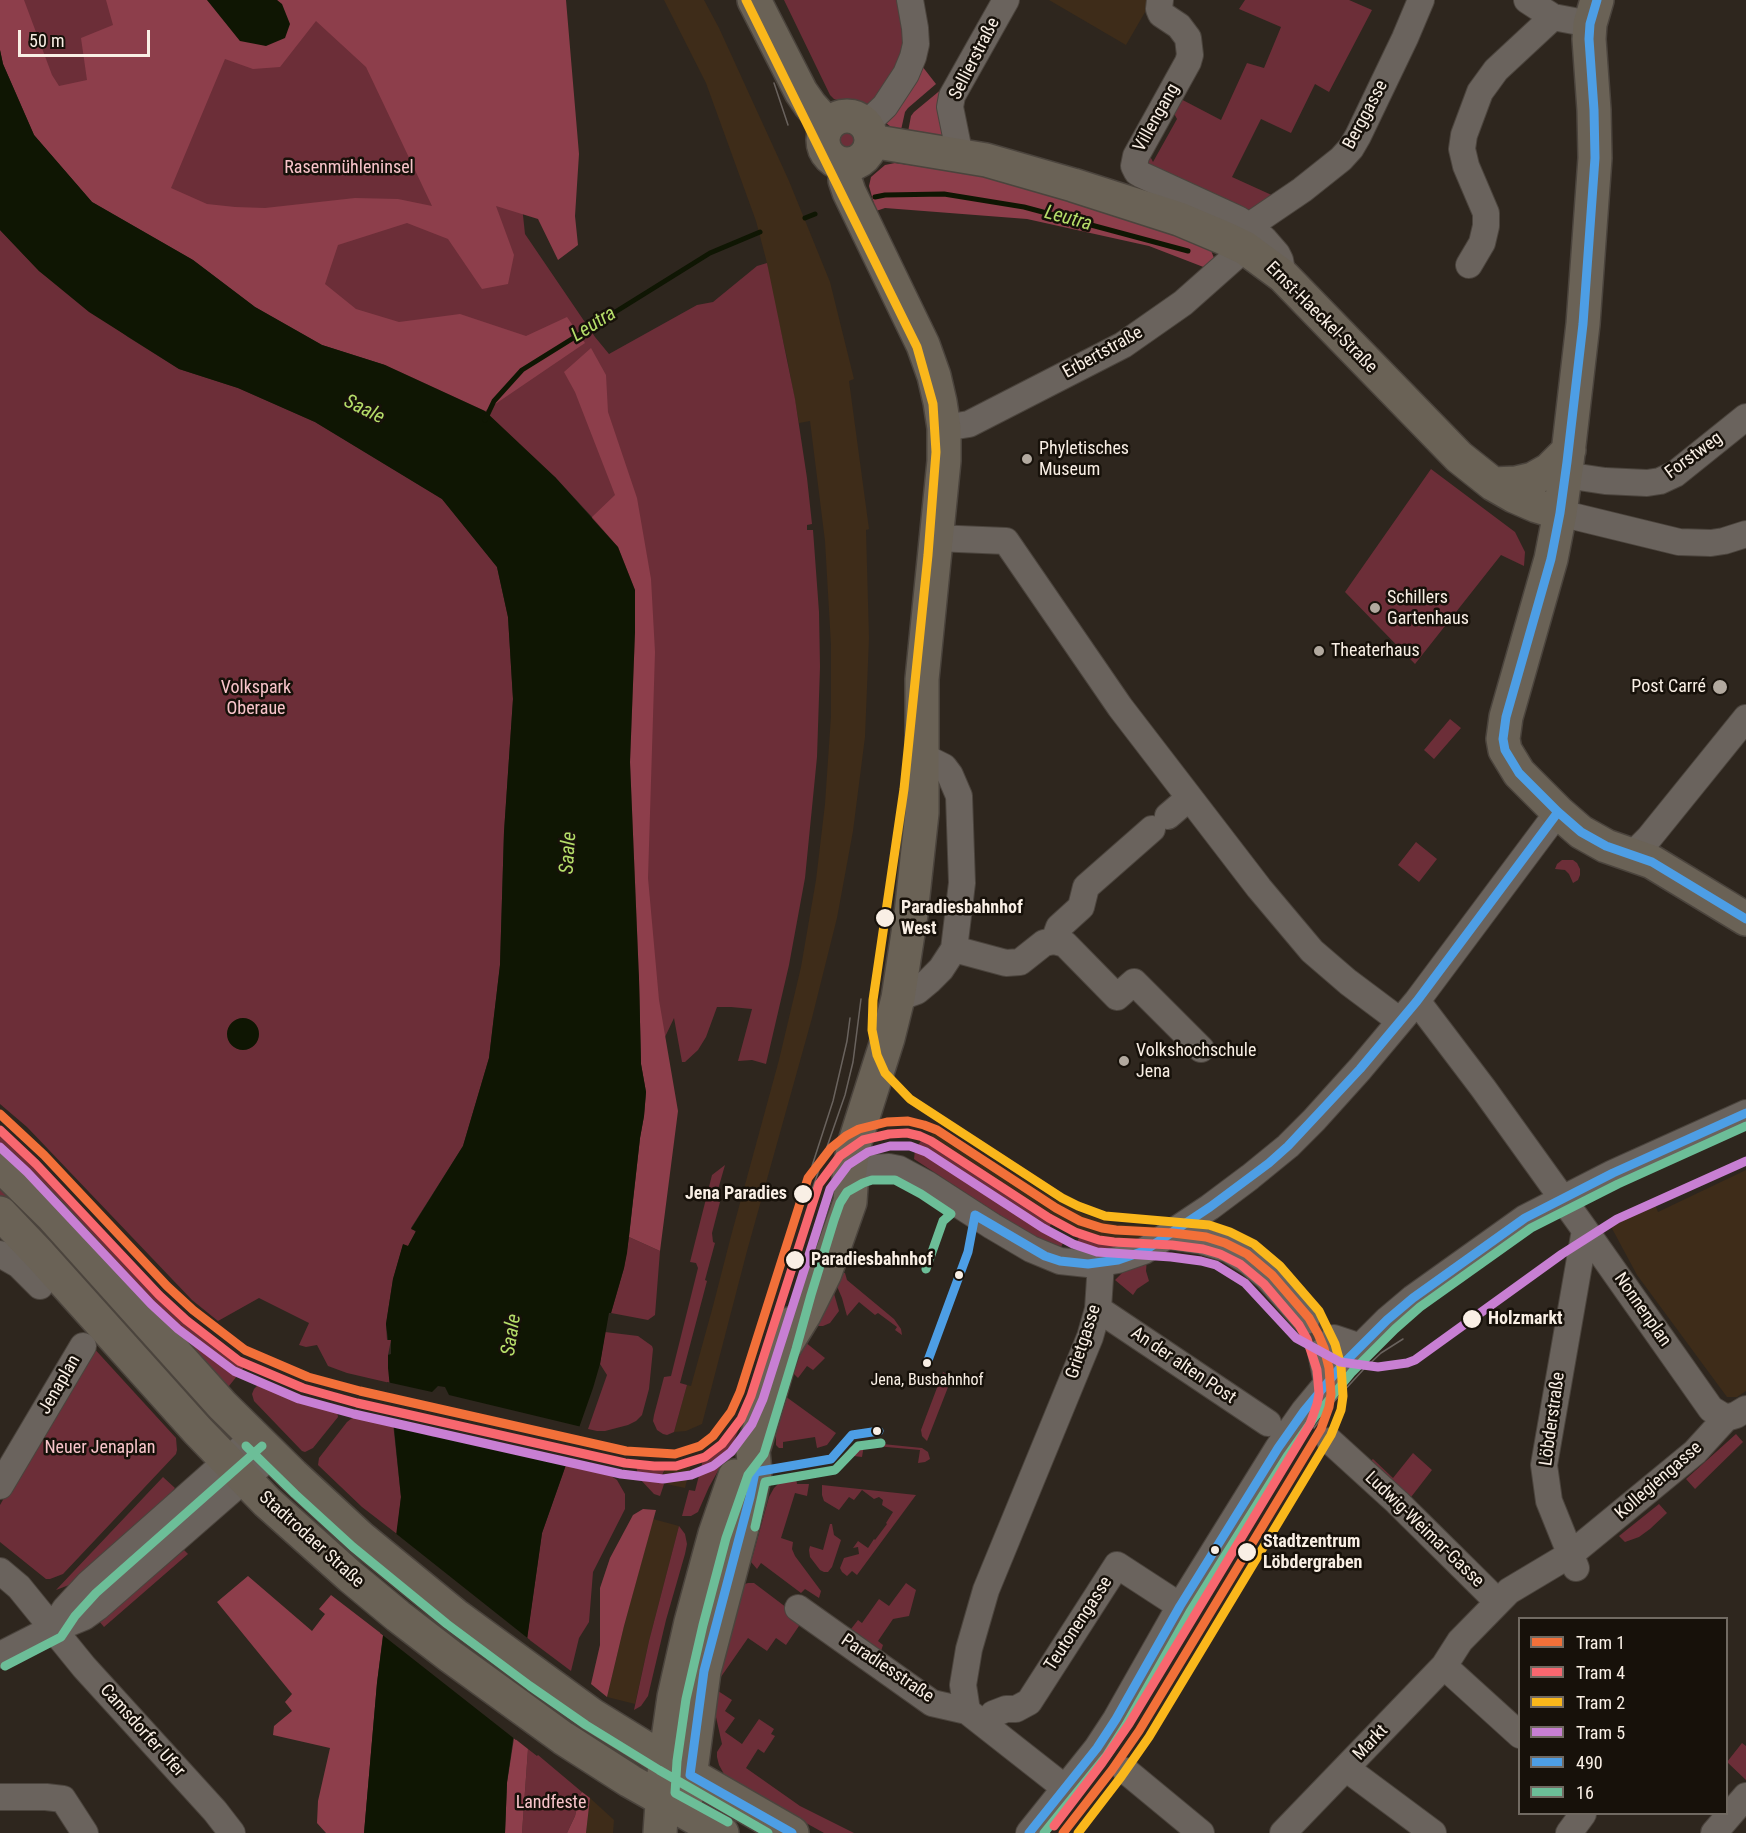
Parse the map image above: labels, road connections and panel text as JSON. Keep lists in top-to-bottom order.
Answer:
{
  "streets": {
    "main road": ["Ernst-Haeckel-Straße", "Stadtrodaer Straße"],
    "street": [
      "Sellierstraße",
      "Berggasse",
      "Villengang",
      "Erbertstraße",
      "Forstweg",
      "Nonnenplan",
      "Grietgasse",
      "An der alten Post",
      "Jenaplan",
      "Löbderstraße",
      "Kollegiengasse",
      "Ludwig-Weimar-Gasse",
      "Teutonengasse",
      "Paradiesstraße",
      "Camsdorfer Ufer",
      "Markt"
    ]
  },
  "crossings": [
    ["Sellierstraße", "Ernst-Haeckel-Straße"],
    ["Berggasse", "Villengang"],
    ["Berggasse", "Ernst-Haeckel-Straße"],
    ["Berggasse", "Erbertstraße"],
    ["Villengang", "Ernst-Haeckel-Straße"],
    ["Villengang", "Erbertstraße"],
    ["Ernst-Haeckel-Straße", "Erbertstraße"],
    ["Nonnenplan", "Löbderstraße"],
    ["Nonnenplan", "Kollegiengasse"],
    ["Grietgasse", "An der alten Post"],
    ["Grietgasse", "Teutonengasse"],
    ["Grietgasse", "Paradiesstraße"],
    ["Löbderstraße", "Kollegiengasse"],
    ["Ludwig-Weimar-Gasse", "Markt"],
    ["Teutonengasse", "Paradiesstraße"]
  ],
  "water": ["Leutra", "Saale"],
  "parks": [
    "Rasenmühleninsel",
    "Volkspark Oberaue",
    "Neuer Jenaplan",
    "Landfeste"
  ],
  "places": [
    "Phyletisches Museum",
    "Schillers Gartenhaus",
    "Theaterhaus",
    "Post Carré",
    "Paradiesbahnhof West",
    "Volkshochschule Jena",
    "Jena Paradies",
    "Paradiesbahnhof",
    "Holzmarkt",
    "Jena, Busbahnhof",
    "Stadtzentrum Löbdergraben"
  ],
  "lines": [
    "tram line 2",
    "transit line 490",
    "tram line 1",
    "transit line 16",
    "tram line 4",
    "tram line 5"
  ],
  "legend": [
    "Tram 1",
    "Tram 4",
    "Tram 2",
    "Tram 5",
    "490",
    "16"
  ],
  "scale_bar": "50 m"
}
